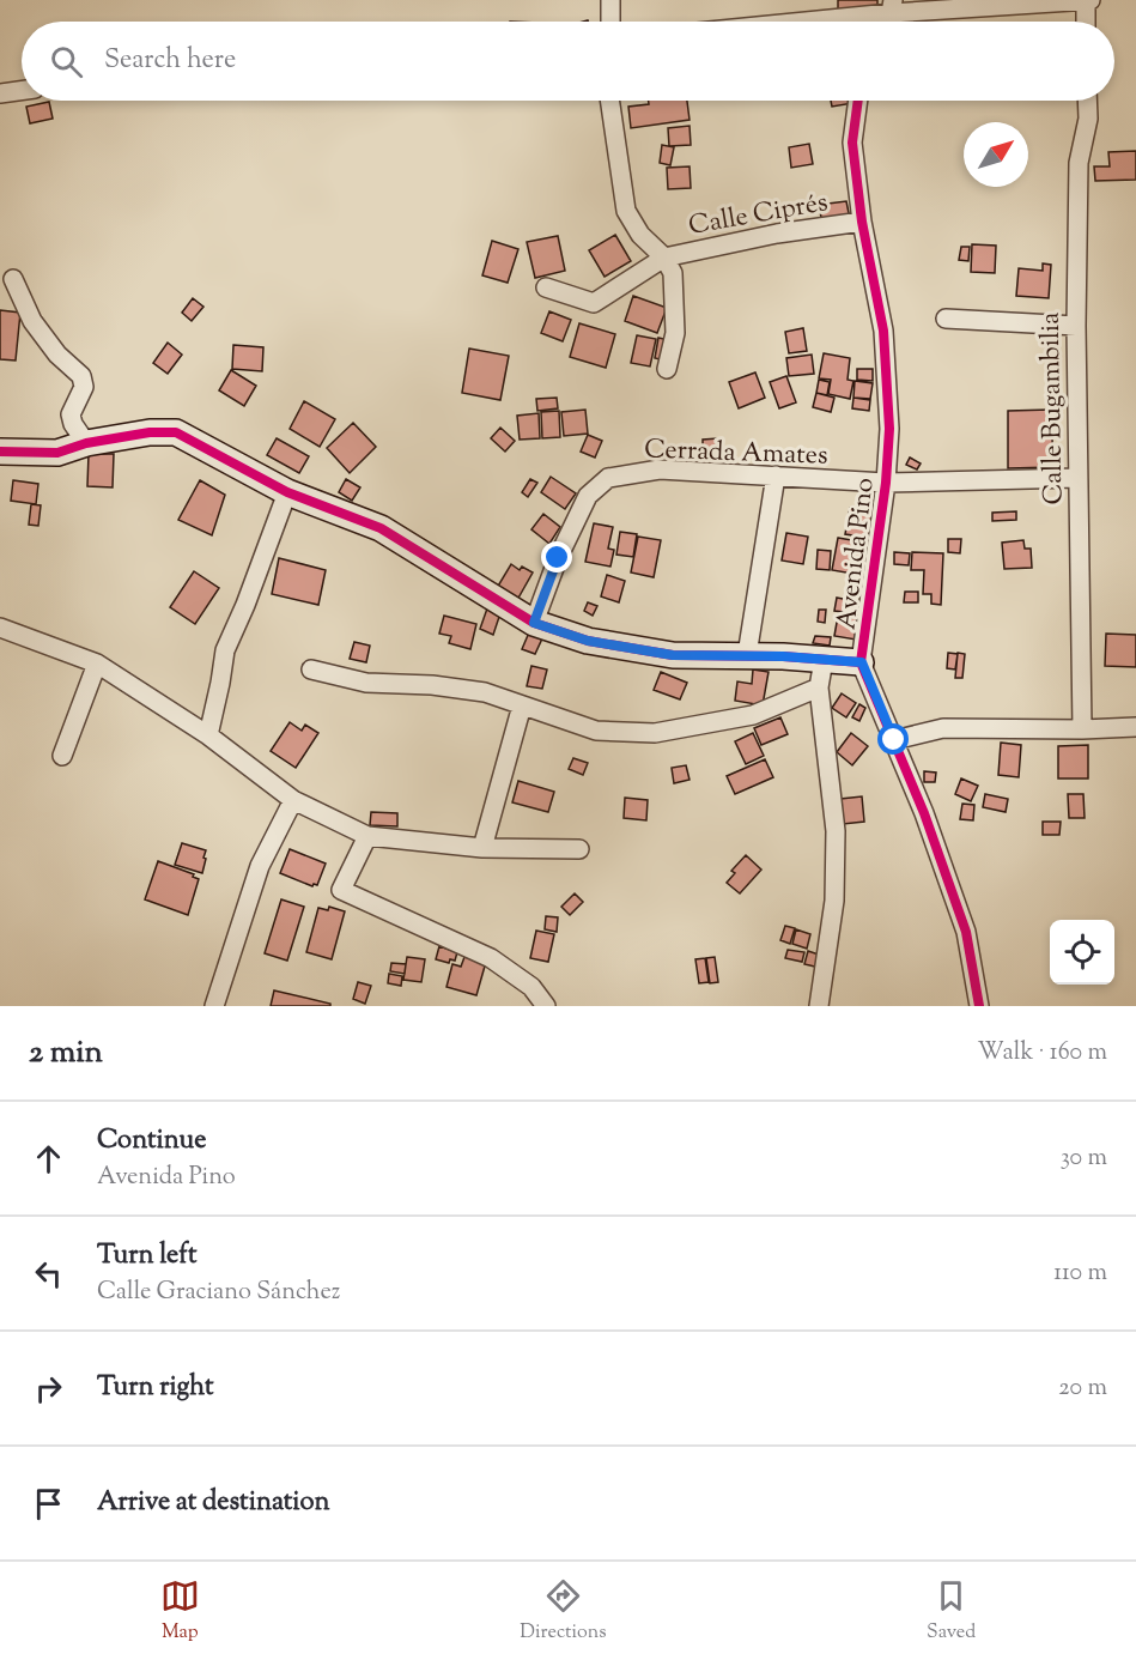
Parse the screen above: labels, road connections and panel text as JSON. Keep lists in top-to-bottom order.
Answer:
{
  "streets": {
    "street": [
      "Calle Ciprés",
      "Calle Bugambilia",
      "Cerrada Amates",
      "Avenida Pino"
    ]
  },
  "crossings": [
    ["Calle Ciprés", "Avenida Pino"],
    ["Calle Bugambilia", "Cerrada Amates"],
    ["Cerrada Amates", "Avenida Pino"]
  ],
  "north": "top right",
  "page": {
    "search": "Search here",
    "heading": ["2 min", "Walk · 160 m"],
    "list": [
      ["Continue", "Avenida Pino", "30 m"],
      ["Turn left", "Calle Graciano Sánchez", "110 m"],
      ["Turn right", "20 m"],
      "Arrive at destination"
    ],
    "nav": ["Map", "Directions", "Saved"]
  }
}
